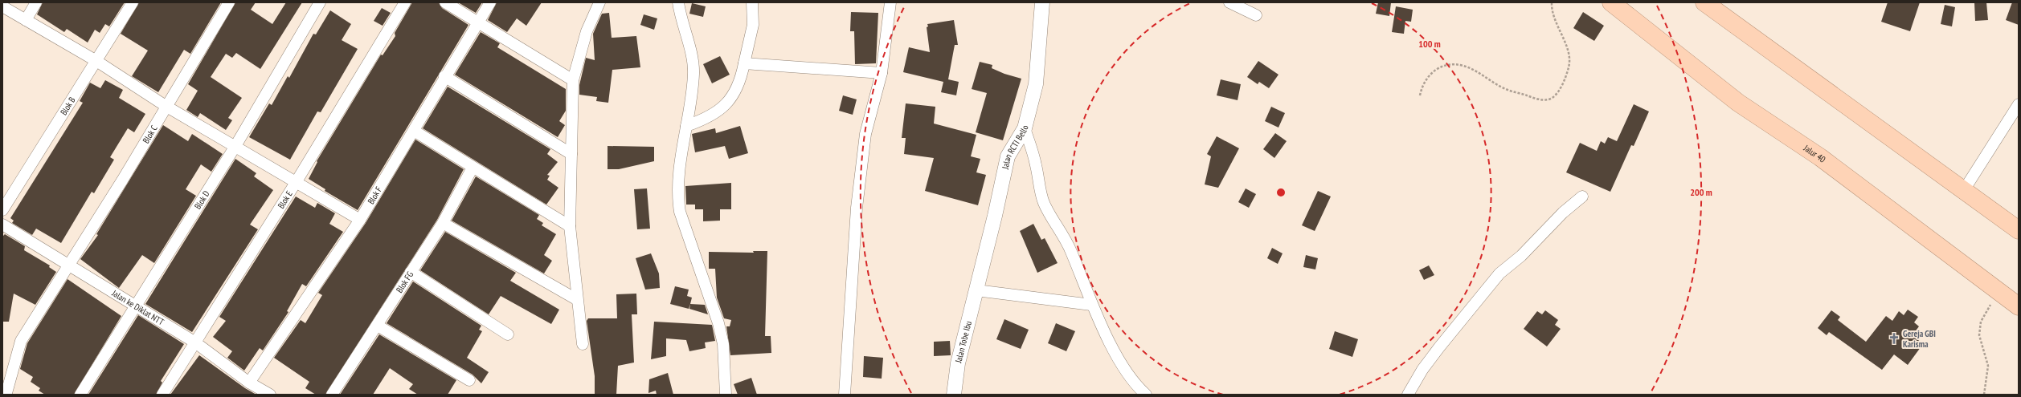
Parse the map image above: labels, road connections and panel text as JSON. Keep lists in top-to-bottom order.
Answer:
{
  "streets": {
    "highway": ["Jalur 40"],
    "street": [
      "Blok B",
      "Blok C",
      "Jalan RCTI Bello",
      "Blok F",
      "Blok D",
      "Blok E",
      "Blok FG",
      "Jalan ke Diklat NTT",
      "Jalan Tobe Ibu"
    ]
  },
  "crossings": [
    ["Blok C", "Jalan ke Diklat NTT"],
    ["Jalan RCTI Bello", "Jalan Tobe Ibu"],
    ["Blok F", "Jalan ke Diklat NTT"],
    ["Blok D", "Jalan ke Diklat NTT"],
    ["Blok E", "Jalan ke Diklat NTT"]
  ],
  "places": {
    "church": ["Gereja GBI Karisma"]
  },
  "rings": ["100 m", "200 m"]
}
